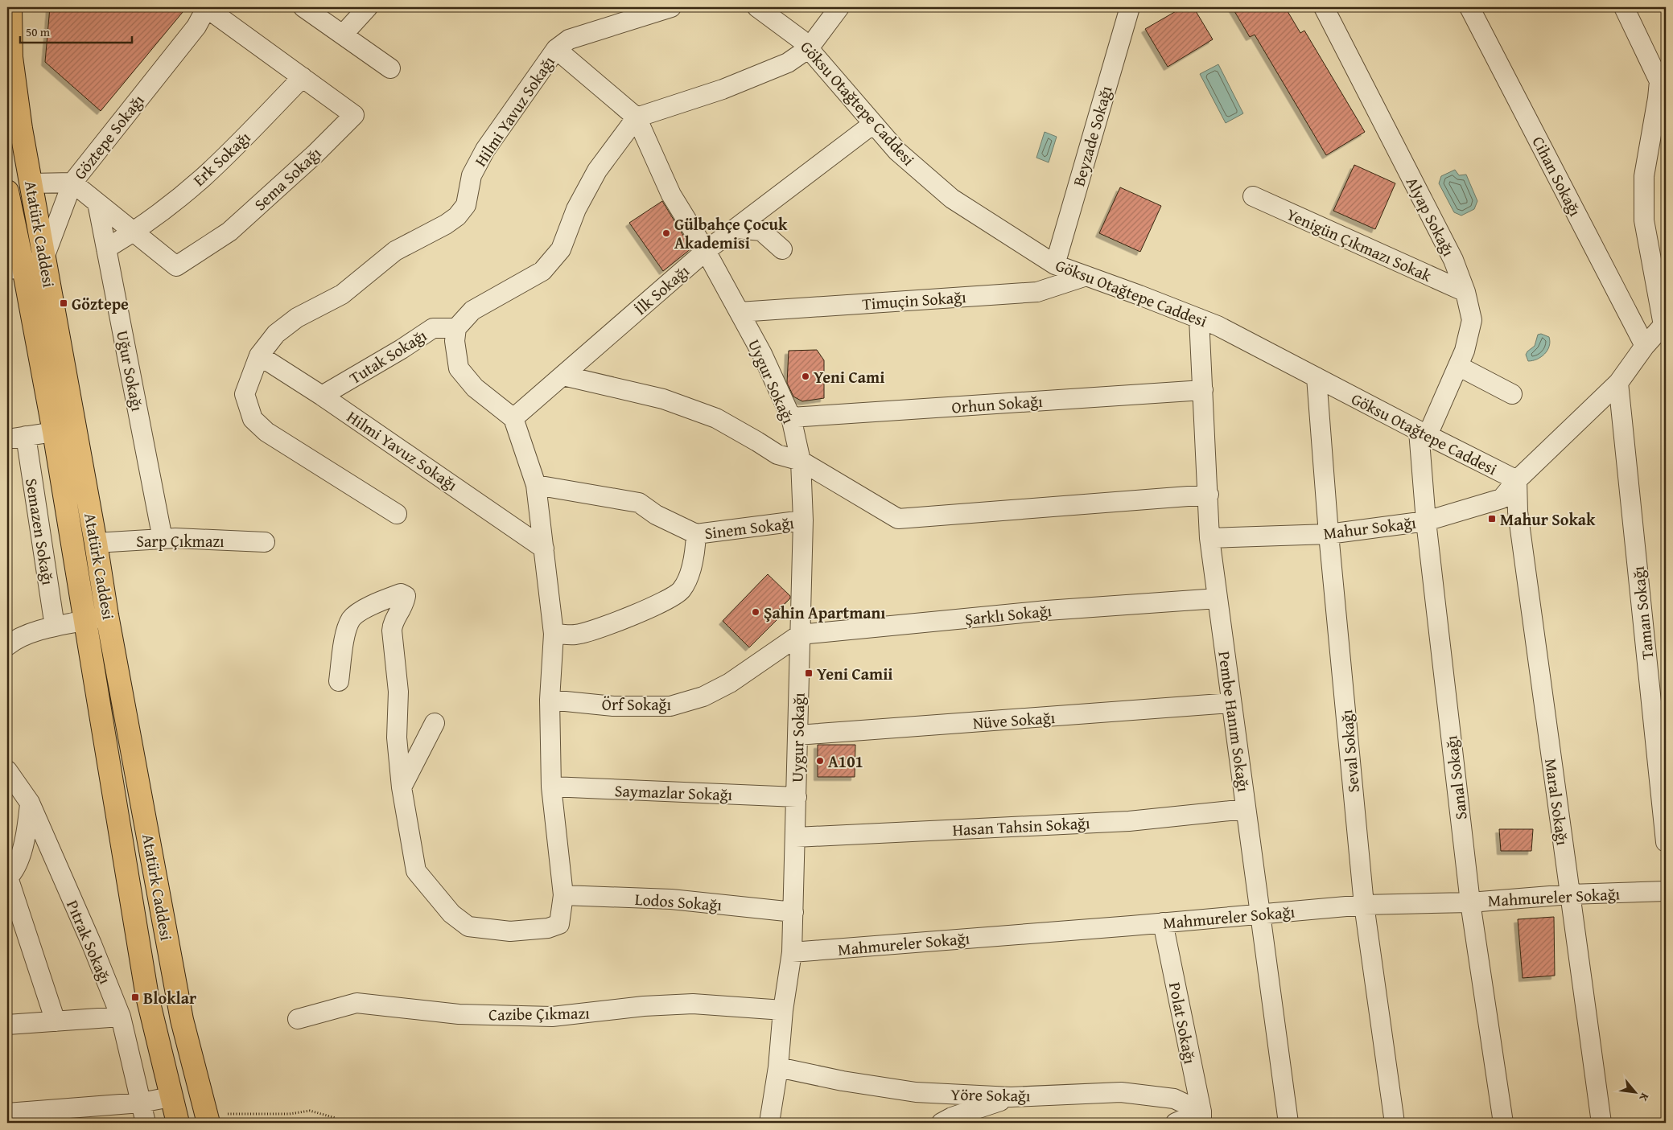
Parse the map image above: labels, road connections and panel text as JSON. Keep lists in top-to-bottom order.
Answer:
{
  "streets": {
    "main road": ["Atatürk Caddesi"],
    "street": [
      "Göksu Otağtepe Caddesi",
      "Hilmi Yavuz Sokağı",
      "Beyzade Sokağı",
      "Göztepe Sokağı",
      "Erk Sokağı",
      "Cihan Sokağı",
      "Sema Sokağı",
      "Alyap Sokağı",
      "Yenigün Çıkmazı Sokak",
      "İlk Sokağı",
      "Timuçin Sokağı",
      "Tutak Sokağı",
      "Uğur Sokağı",
      "Uygur Sokağı",
      "Orhun Sokağı",
      "Sinem Sokağı",
      "Mahur Sokağı",
      "Semazen Sokağı",
      "Sarp Çıkmazı",
      "Taman Sokağı",
      "Şarklı Sokağı",
      "Örf Sokağı",
      "Nüve Sokağı",
      "Pembe Hanım Sokağı",
      "Seval Sokağı",
      "Sanal Sokağı",
      "Saymazlar Sokağı",
      "Maral Sokağı",
      "Hasan Tahsin Sokağı",
      "Mahmureler Sokağı",
      "Lodos Sokağı",
      "Pıtrak Sokağı",
      "Cazibe Çıkmazı",
      "Polat Sokağı",
      "Yöre Sokağı"
    ]
  },
  "crossings": [
    ["Göksu Otağtepe Caddesi", "Beyzade Sokağı"],
    ["Göksu Otağtepe Caddesi", "Alyap Sokağı"],
    ["Göksu Otağtepe Caddesi", "İlk Sokağı"],
    ["Göksu Otağtepe Caddesi", "Timuçin Sokağı"],
    ["Göksu Otağtepe Caddesi", "Mahur Sokağı"],
    ["Göksu Otağtepe Caddesi", "Pembe Hanım Sokağı"],
    ["Göksu Otağtepe Caddesi", "Seval Sokağı"],
    ["Göksu Otağtepe Caddesi", "Sanal Sokağı"],
    ["Göksu Otağtepe Caddesi", "Maral Sokağı"],
    ["Hilmi Yavuz Sokağı", "Tutak Sokağı"],
    ["Göztepe Sokağı", "Sema Sokağı"],
    ["Göztepe Sokağı", "Atatürk Caddesi"],
    ["Erk Sokağı", "Sema Sokağı"],
    ["Erk Sokağı", "Uğur Sokağı"],
    ["Cihan Sokağı", "Mahur Sokağı"],
    ["Sema Sokağı", "Uğur Sokağı"],
    ["Alyap Sokağı", "Yenigün Çıkmazı Sokak"],
    ["Alyap Sokağı", "Sanal Sokağı"],
    ["Atatürk Caddesi", "Sarp Çıkmazı"],
    ["İlk Sokağı", "Uygur Sokağı"],
    ["Timuçin Sokağı", "Uygur Sokağı"],
    ["Uğur Sokağı", "Sarp Çıkmazı"],
    ["Uygur Sokağı", "Orhun Sokağı"],
    ["Uygur Sokağı", "Sinem Sokağı"],
    ["Uygur Sokağı", "Şarklı Sokağı"],
    ["Uygur Sokağı", "Örf Sokağı"],
    ["Uygur Sokağı", "Nüve Sokağı"],
    ["Uygur Sokağı", "Saymazlar Sokağı"],
    ["Uygur Sokağı", "Hasan Tahsin Sokağı"],
    ["Uygur Sokağı", "Mahmureler Sokağı"],
    ["Uygur Sokağı", "Lodos Sokağı"],
    ["Uygur Sokağı", "Cazibe Çıkmazı"],
    ["Uygur Sokağı", "Yöre Sokağı"],
    ["Orhun Sokağı", "Pembe Hanım Sokağı"],
    ["Mahur Sokağı", "Taman Sokağı"],
    ["Mahur Sokağı", "Pembe Hanım Sokağı"],
    ["Mahur Sokağı", "Seval Sokağı"],
    ["Mahur Sokağı", "Sanal Sokağı"],
    ["Mahur Sokağı", "Maral Sokağı"],
    ["Şarklı Sokağı", "Örf Sokağı"],
    ["Şarklı Sokağı", "Pembe Hanım Sokağı"],
    ["Nüve Sokağı", "Pembe Hanım Sokağı"],
    ["Pembe Hanım Sokağı", "Hasan Tahsin Sokağı"],
    ["Pembe Hanım Sokağı", "Mahmureler Sokağı"],
    ["Seval Sokağı", "Mahmureler Sokağı"],
    ["Sanal Sokağı", "Mahmureler Sokağı"],
    ["Maral Sokağı", "Mahmureler Sokağı"],
    ["Mahmureler Sokağı", "Polat Sokağı"],
    ["Polat Sokağı", "Yöre Sokağı"]
  ],
  "places": {
    "other": [
      "Gülbahçe Çocuk Akademisi",
      "Yeni Cami",
      "Şahin Apartmanı",
      "A101"
    ],
    "transit": [
      "Göztepe",
      "Mahur Sokak",
      "Yeni Camii",
      "Bloklar"
    ]
  },
  "scale_bar": "50 m",
  "north": "bottom right"
}
